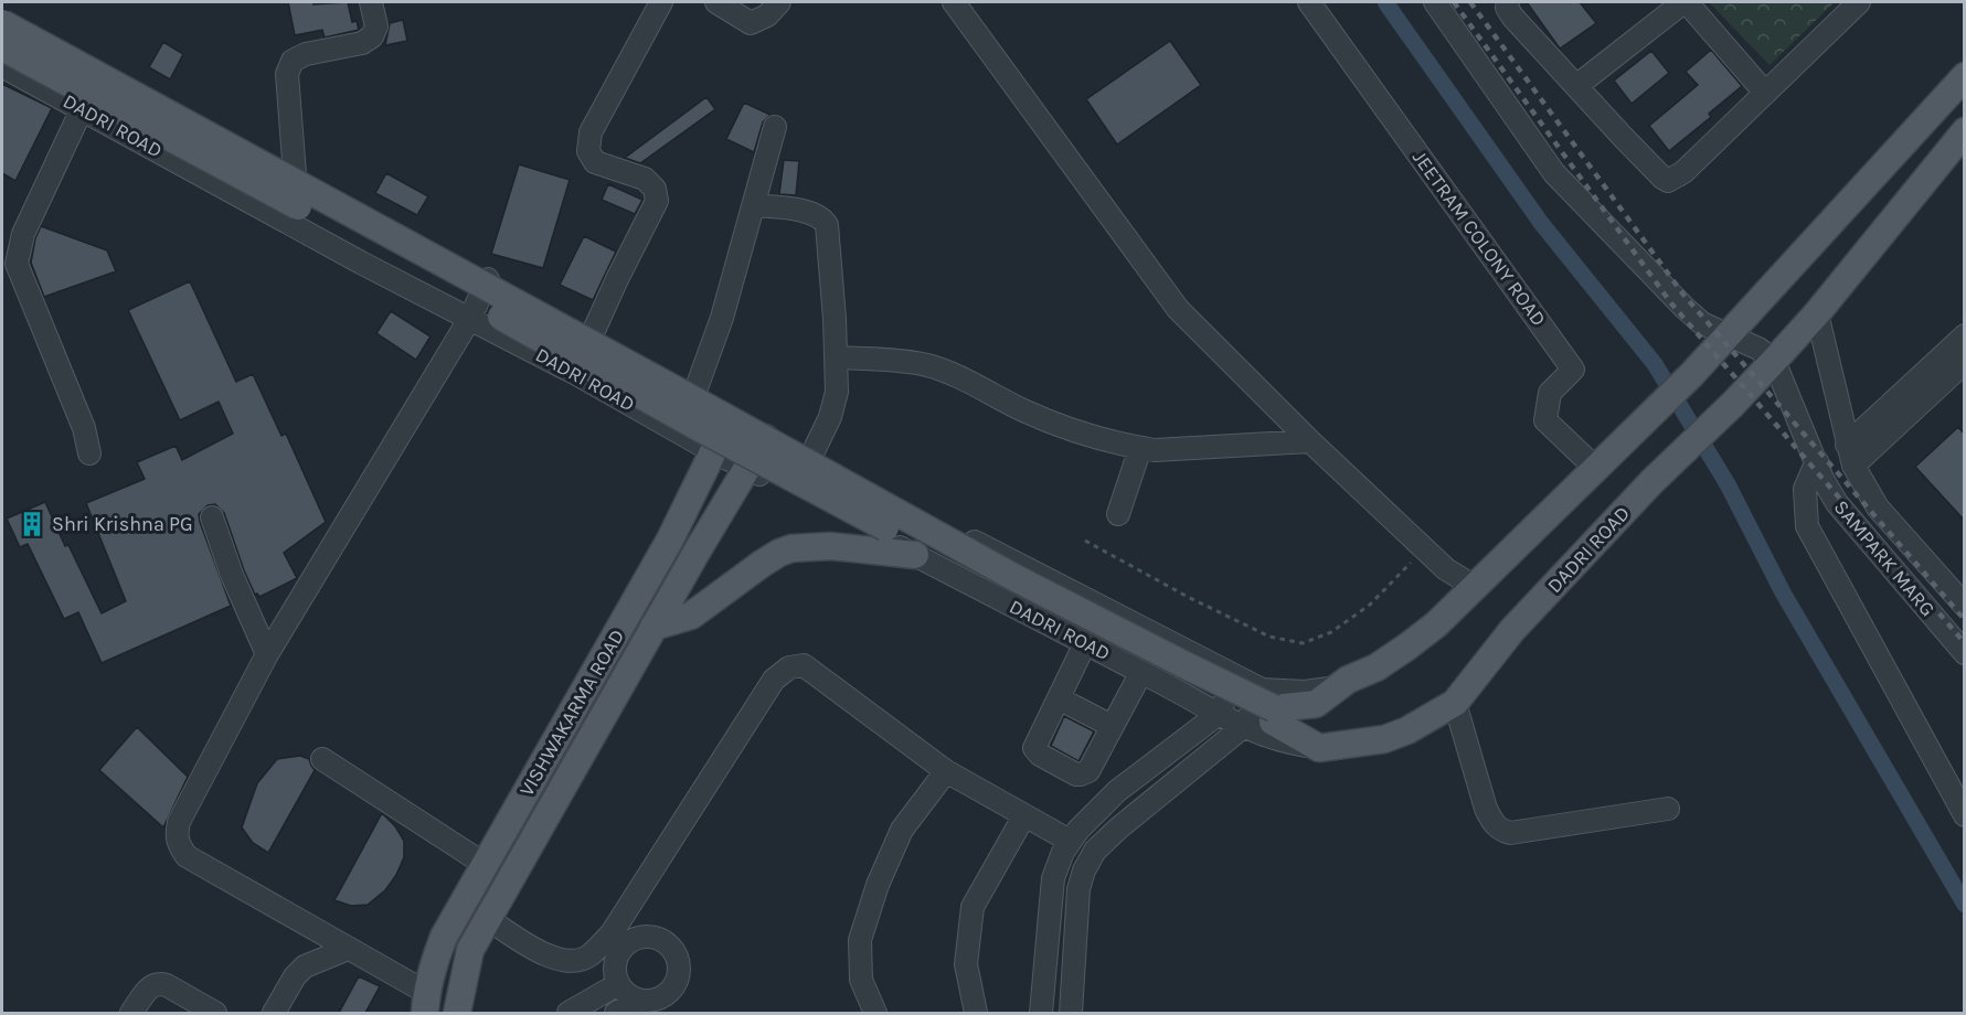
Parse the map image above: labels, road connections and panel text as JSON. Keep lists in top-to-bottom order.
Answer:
{
  "streets": {
    "main road": ["DADRI ROAD", "VISHWAKARMA ROAD"],
    "street": ["JEETRAM COLONY ROAD", "SAMPARK MARG"]
  },
  "crossings": [
    ["DADRI ROAD", "SAMPARK MARG"],
    ["DADRI ROAD", "VISHWAKARMA ROAD"]
  ],
  "places": {
    "building": ["Shri Krishna PG"]
  }
}
